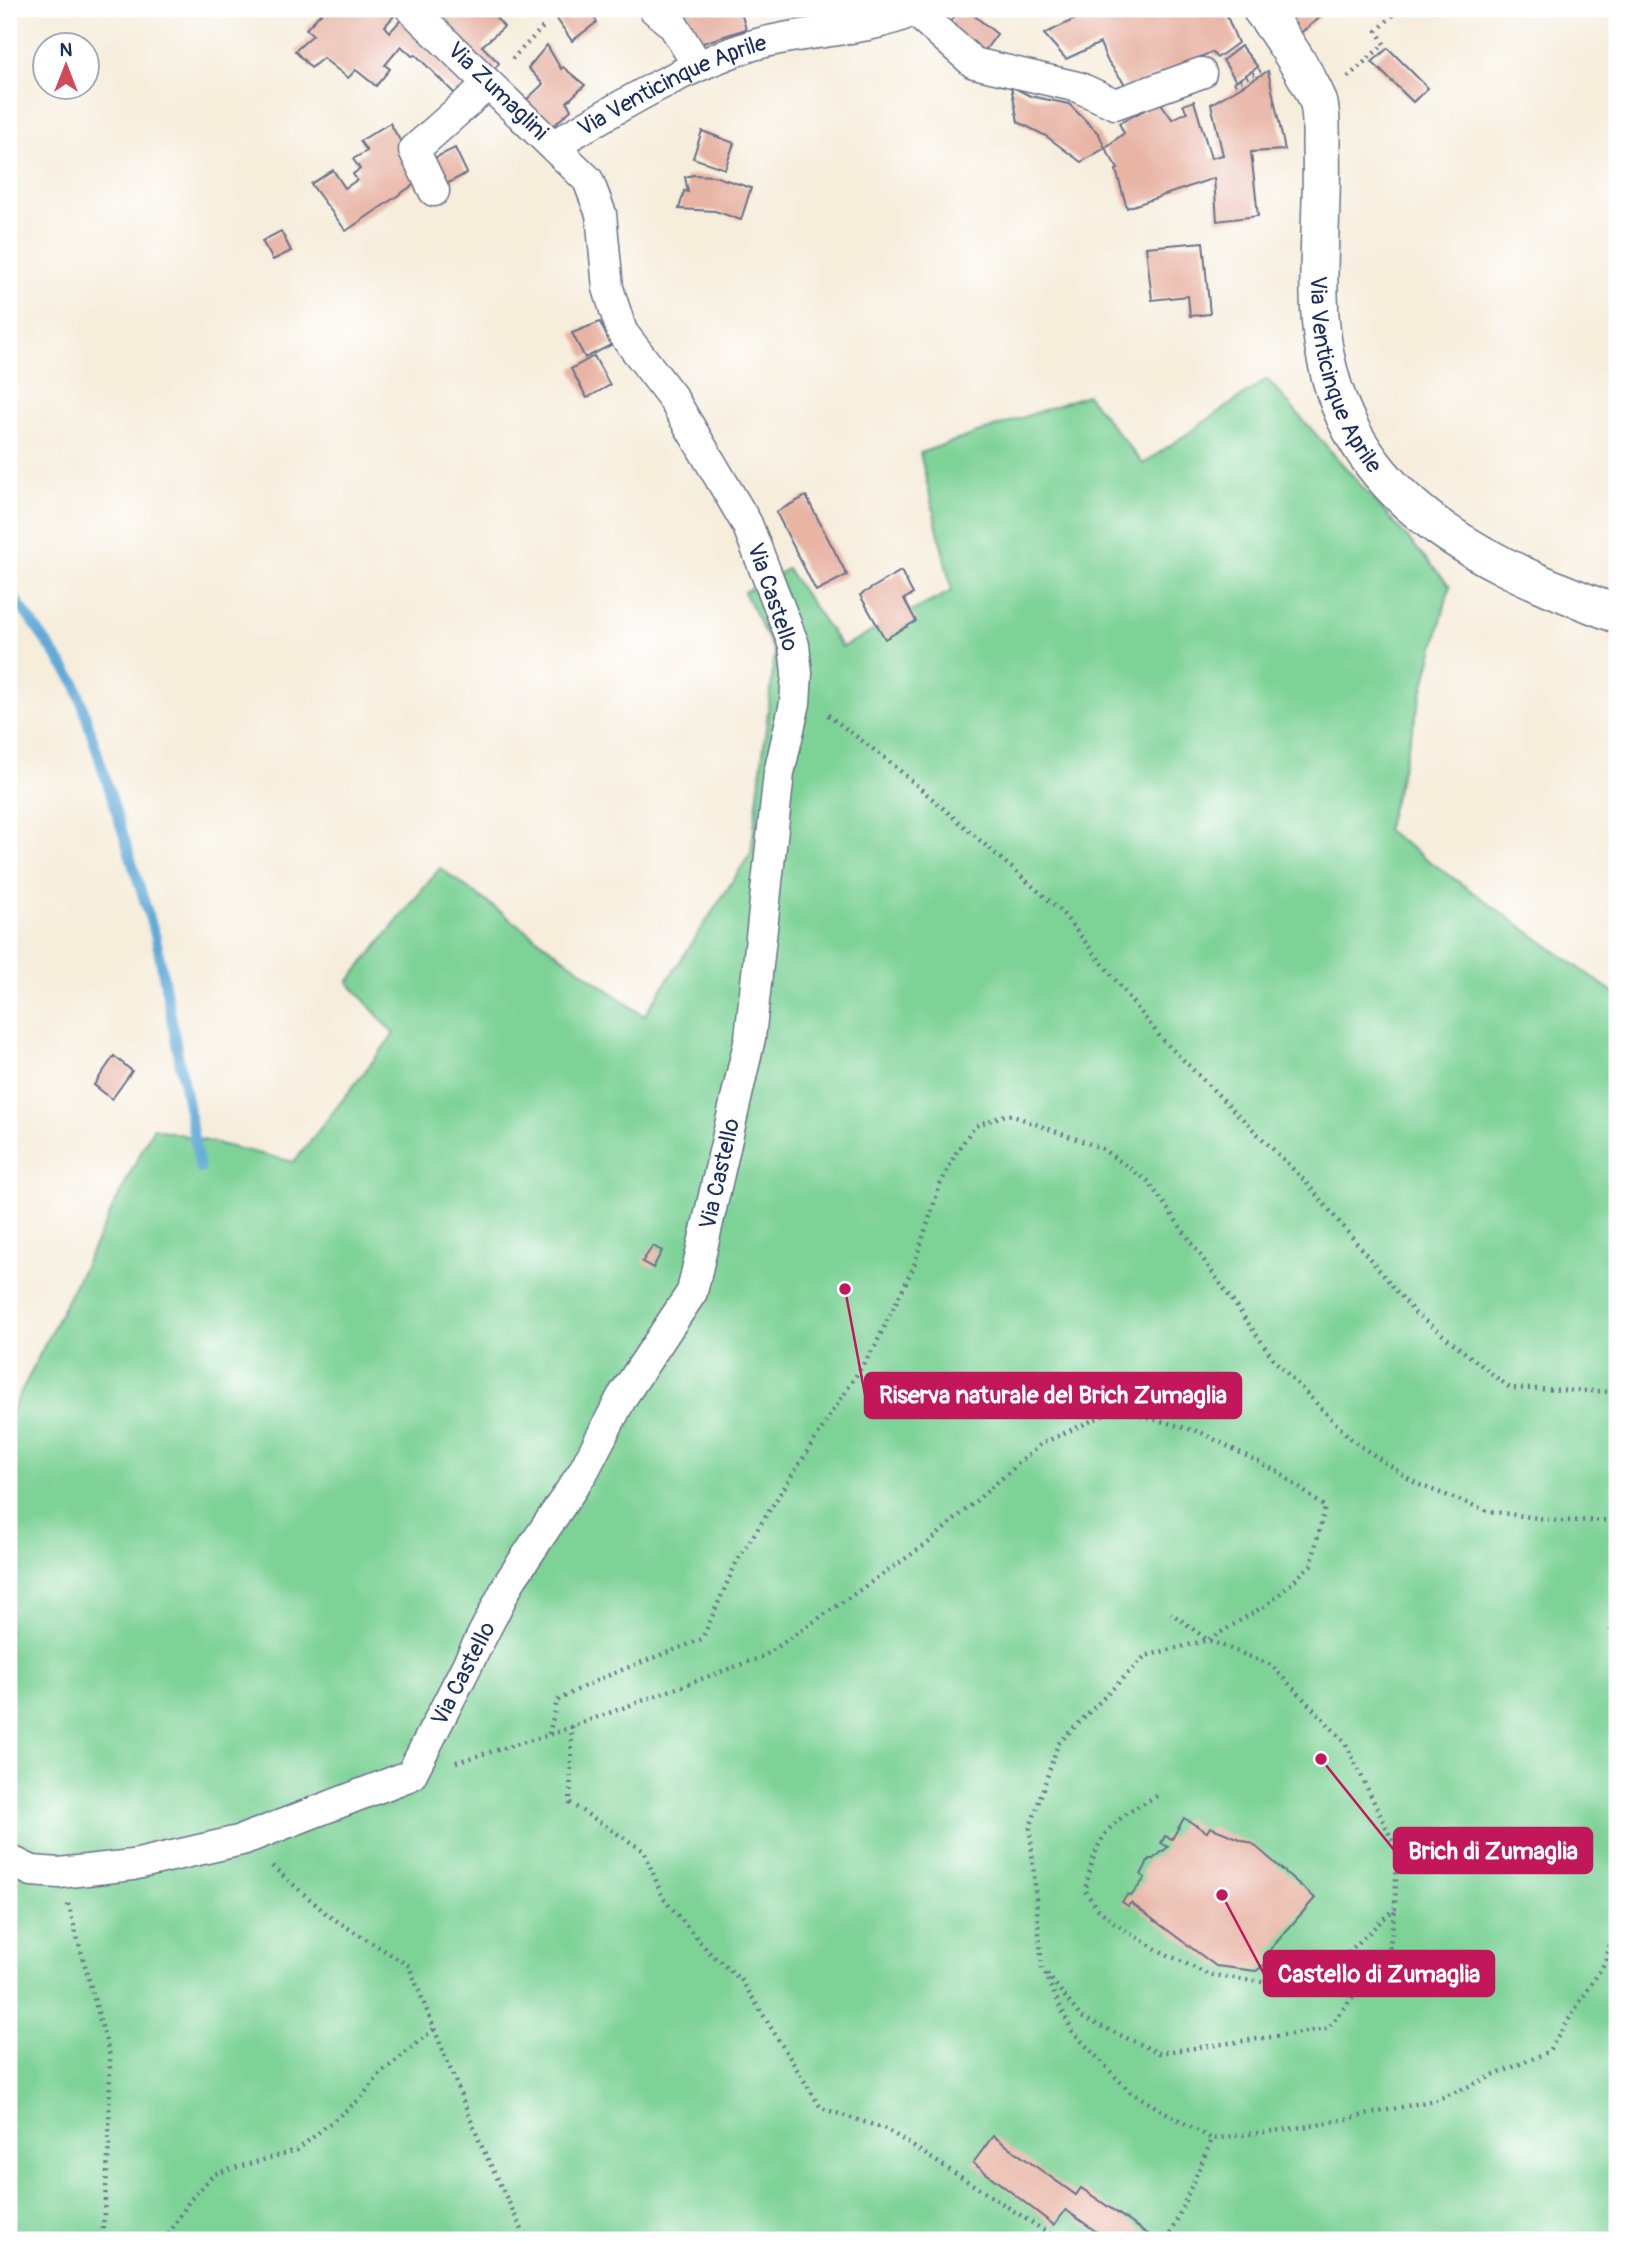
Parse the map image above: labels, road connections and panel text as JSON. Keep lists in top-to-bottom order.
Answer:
{
  "streets": {
    "street": ["Via Venticinque Aprile", "Via Zumaglini", "Via Castello"]
  },
  "crossings": [
    ["Via Venticinque Aprile", "Via Zumaglini"],
    ["Via Venticinque Aprile", "Via Castello"],
    ["Via Zumaglini", "Via Castello"]
  ],
  "places": ["Riserva naturale del Brich Zumaglia", "Brich di Zumaglia", "Castello di Zumaglia"],
  "north": "top"
}
